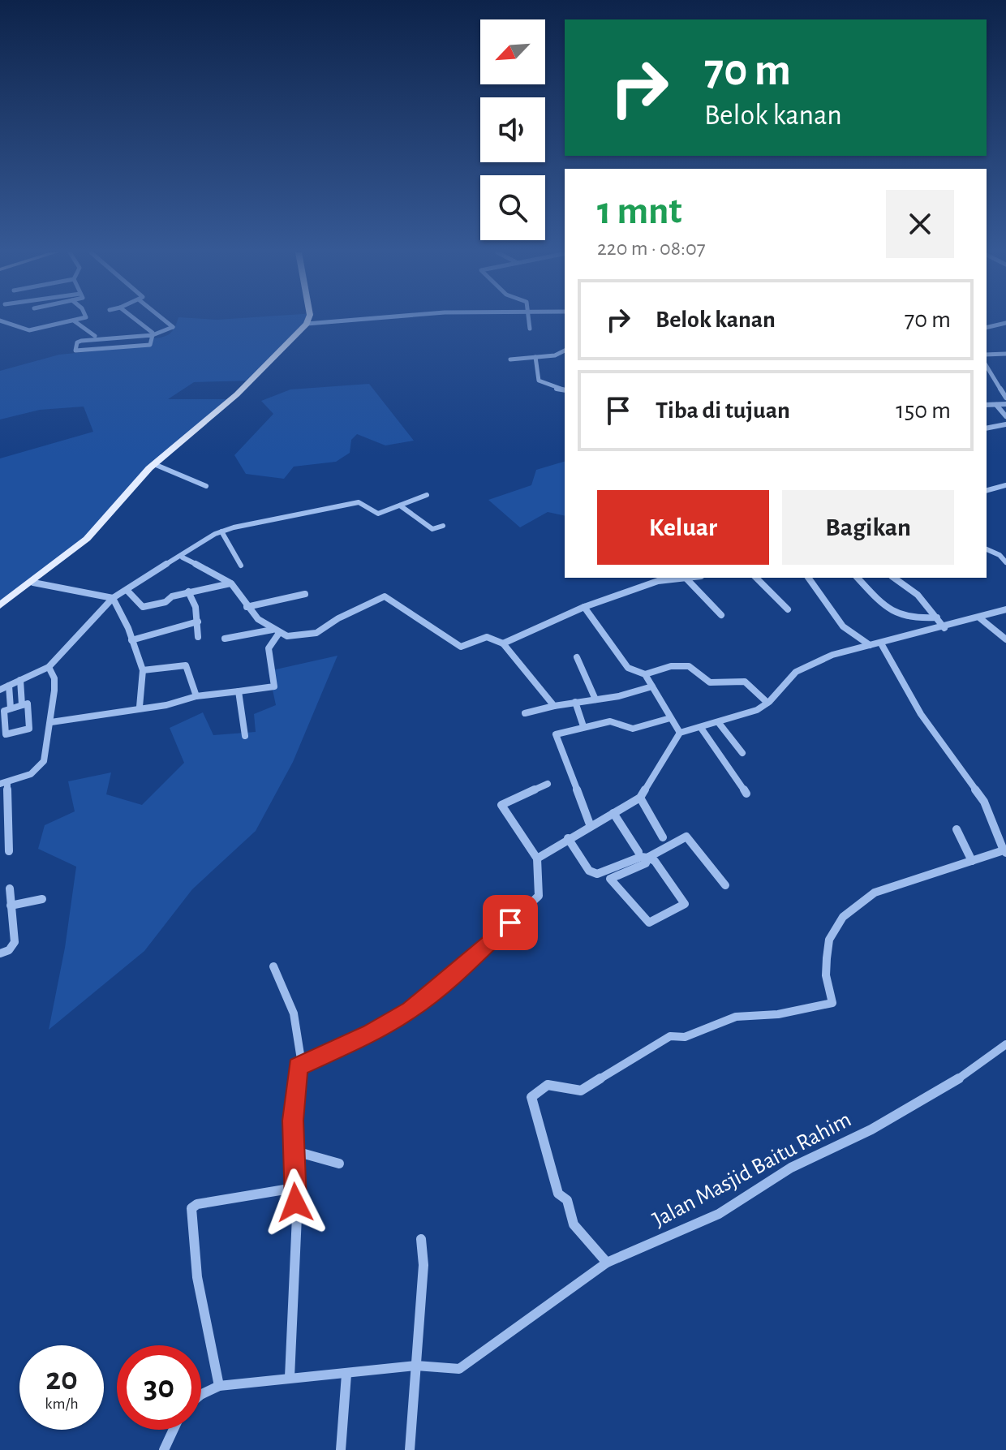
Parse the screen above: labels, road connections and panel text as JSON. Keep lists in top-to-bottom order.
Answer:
{
  "streets": {
    "street": ["Jalan Masjid Baitu Rahim"]
  },
  "north": "bottom left",
  "page": {
    "turn": ["70 m", "Belok kanan"],
    "heading": ["1 mnt", "220 m · 08:07"],
    "list": [
      {
        "name": "Belok kanan",
        "value": "70 m"
      },
      {
        "name": "Tiba di tujuan",
        "value": "150 m"
      }
    ],
    "buttons": ["Keluar", "Bagikan"],
    "speed": "20 km/h",
    "limit": "30"
  }
}
